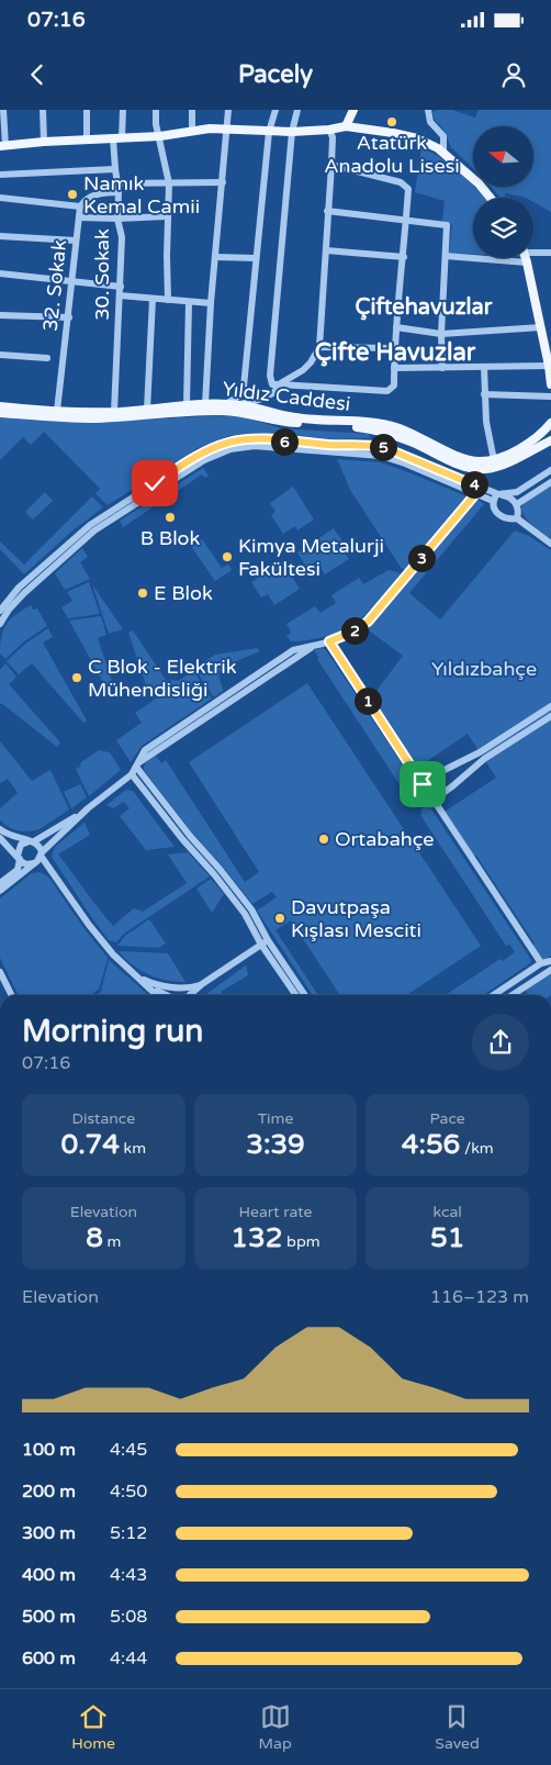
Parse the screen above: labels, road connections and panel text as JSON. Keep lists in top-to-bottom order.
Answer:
{
  "streets": {
    "main road": ["Yıldız Caddesi"],
    "street": ["30. Sokak", "32. Sokak"]
  },
  "crossings": [
    ["30. Sokak", "Yıldız Caddesi"],
    ["32. Sokak", "Yıldız Caddesi"]
  ],
  "districts": ["Çiftehavuzlar", "Çifte Havuzlar"],
  "parks": ["Yıldızbahçe"],
  "places": [
    "Atatürk Anadolu Lisesi",
    "Namık Kemal Camii",
    "B Blok",
    "Kimya Metalurji Fakültesi",
    "E Blok",
    "C Blok - Elektrik Mühendisliği",
    "Ortabahçe",
    "Davutpaşa Kışlası Mesciti"
  ],
  "north": "left",
  "page": {
    "status": "07:16",
    "header": "Pacely",
    "pins": [
      "6",
      "5",
      "4",
      "3",
      "2",
      "1"
    ],
    "heading": ["Morning run", "07:16"],
    "stats": [
      ["Distance", "0.74 km"],
      ["Time", "3:39"],
      ["Pace", "4:56 /km"],
      ["Elevation", "8 m"],
      ["Heart rate", "132 bpm"],
      ["kcal", "51"]
    ],
    "chart": ["Elevation", "116–123 m"],
    "list": [
      {
        "name": "100 m",
        "note": "4:45"
      },
      {
        "name": "200 m",
        "note": "4:50"
      },
      {
        "name": "300 m",
        "note": "5:12"
      },
      {
        "name": "400 m",
        "note": "4:43"
      },
      {
        "name": "500 m",
        "note": "5:08"
      },
      {
        "name": "600 m",
        "note": "4:44"
      }
    ],
    "tabs": ["Home", "Map", "Saved"]
  }
}
